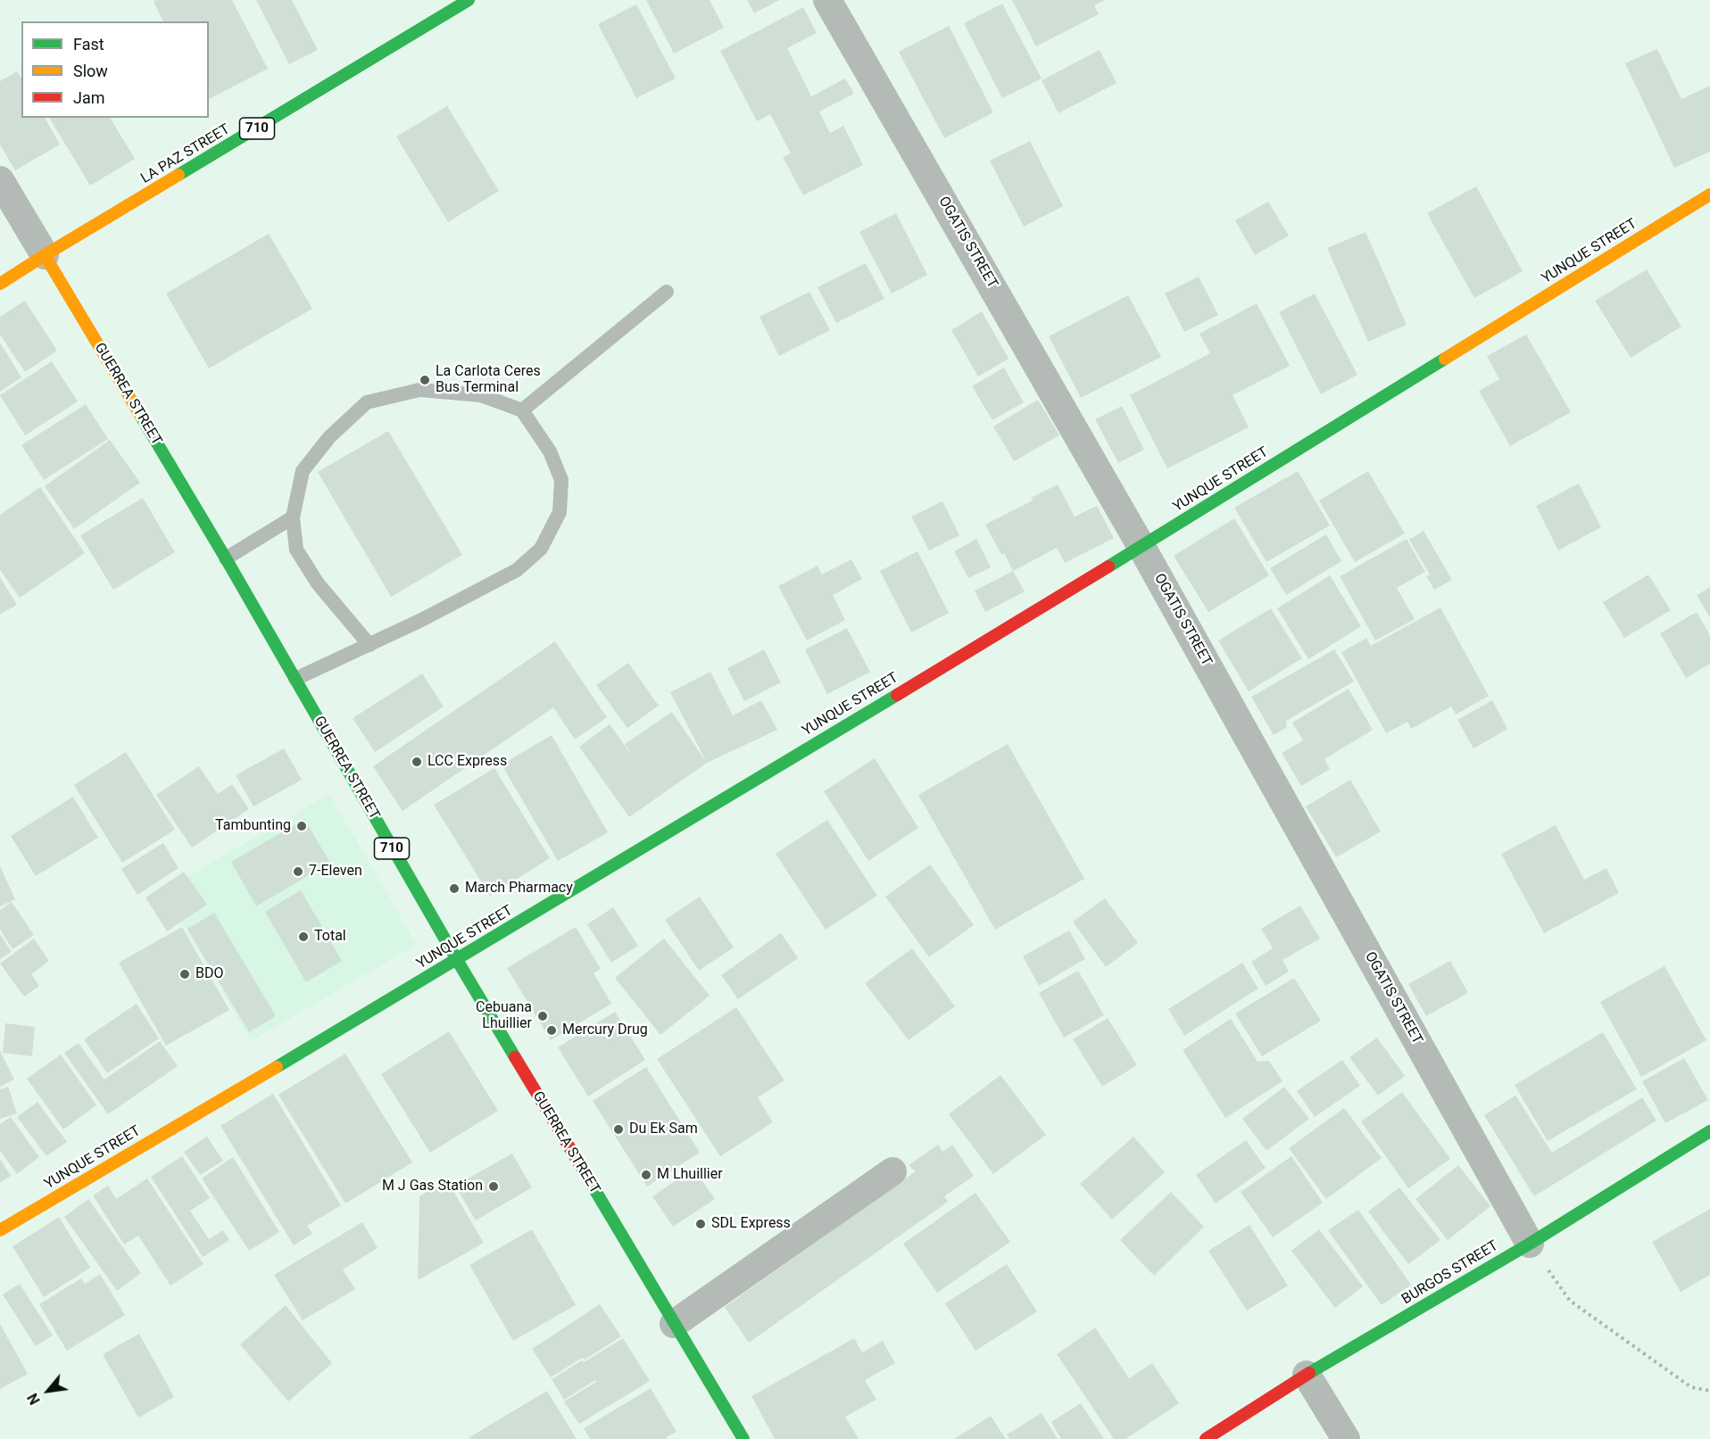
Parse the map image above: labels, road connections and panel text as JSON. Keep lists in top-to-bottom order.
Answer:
{
  "streets": {
    "main road": [
      "710",
      "LA PAZ STREET",
      "YUNQUE STREET",
      "GUERREA STREET",
      "BURGOS STREET"
    ],
    "street": ["OGATIS STREET"]
  },
  "crossings": [
    ["LA PAZ STREET", "GUERREA STREET"],
    ["OGATIS STREET", "YUNQUE STREET"],
    ["OGATIS STREET", "BURGOS STREET"],
    ["YUNQUE STREET", "GUERREA STREET"]
  ],
  "places": [
    "La Carlota Ceres Bus Terminal",
    "LCC Express",
    "Tambunting",
    "7-Eleven",
    "March Pharmacy",
    "Total",
    "BDO",
    "Cebuana Lhuillier",
    "Mercury Drug",
    "Du Ek Sam",
    "M Lhuillier",
    "M J Gas Station",
    "SDL Express"
  ],
  "legend": ["Fast", "Slow", "Jam"],
  "north": "bottom left"
}
